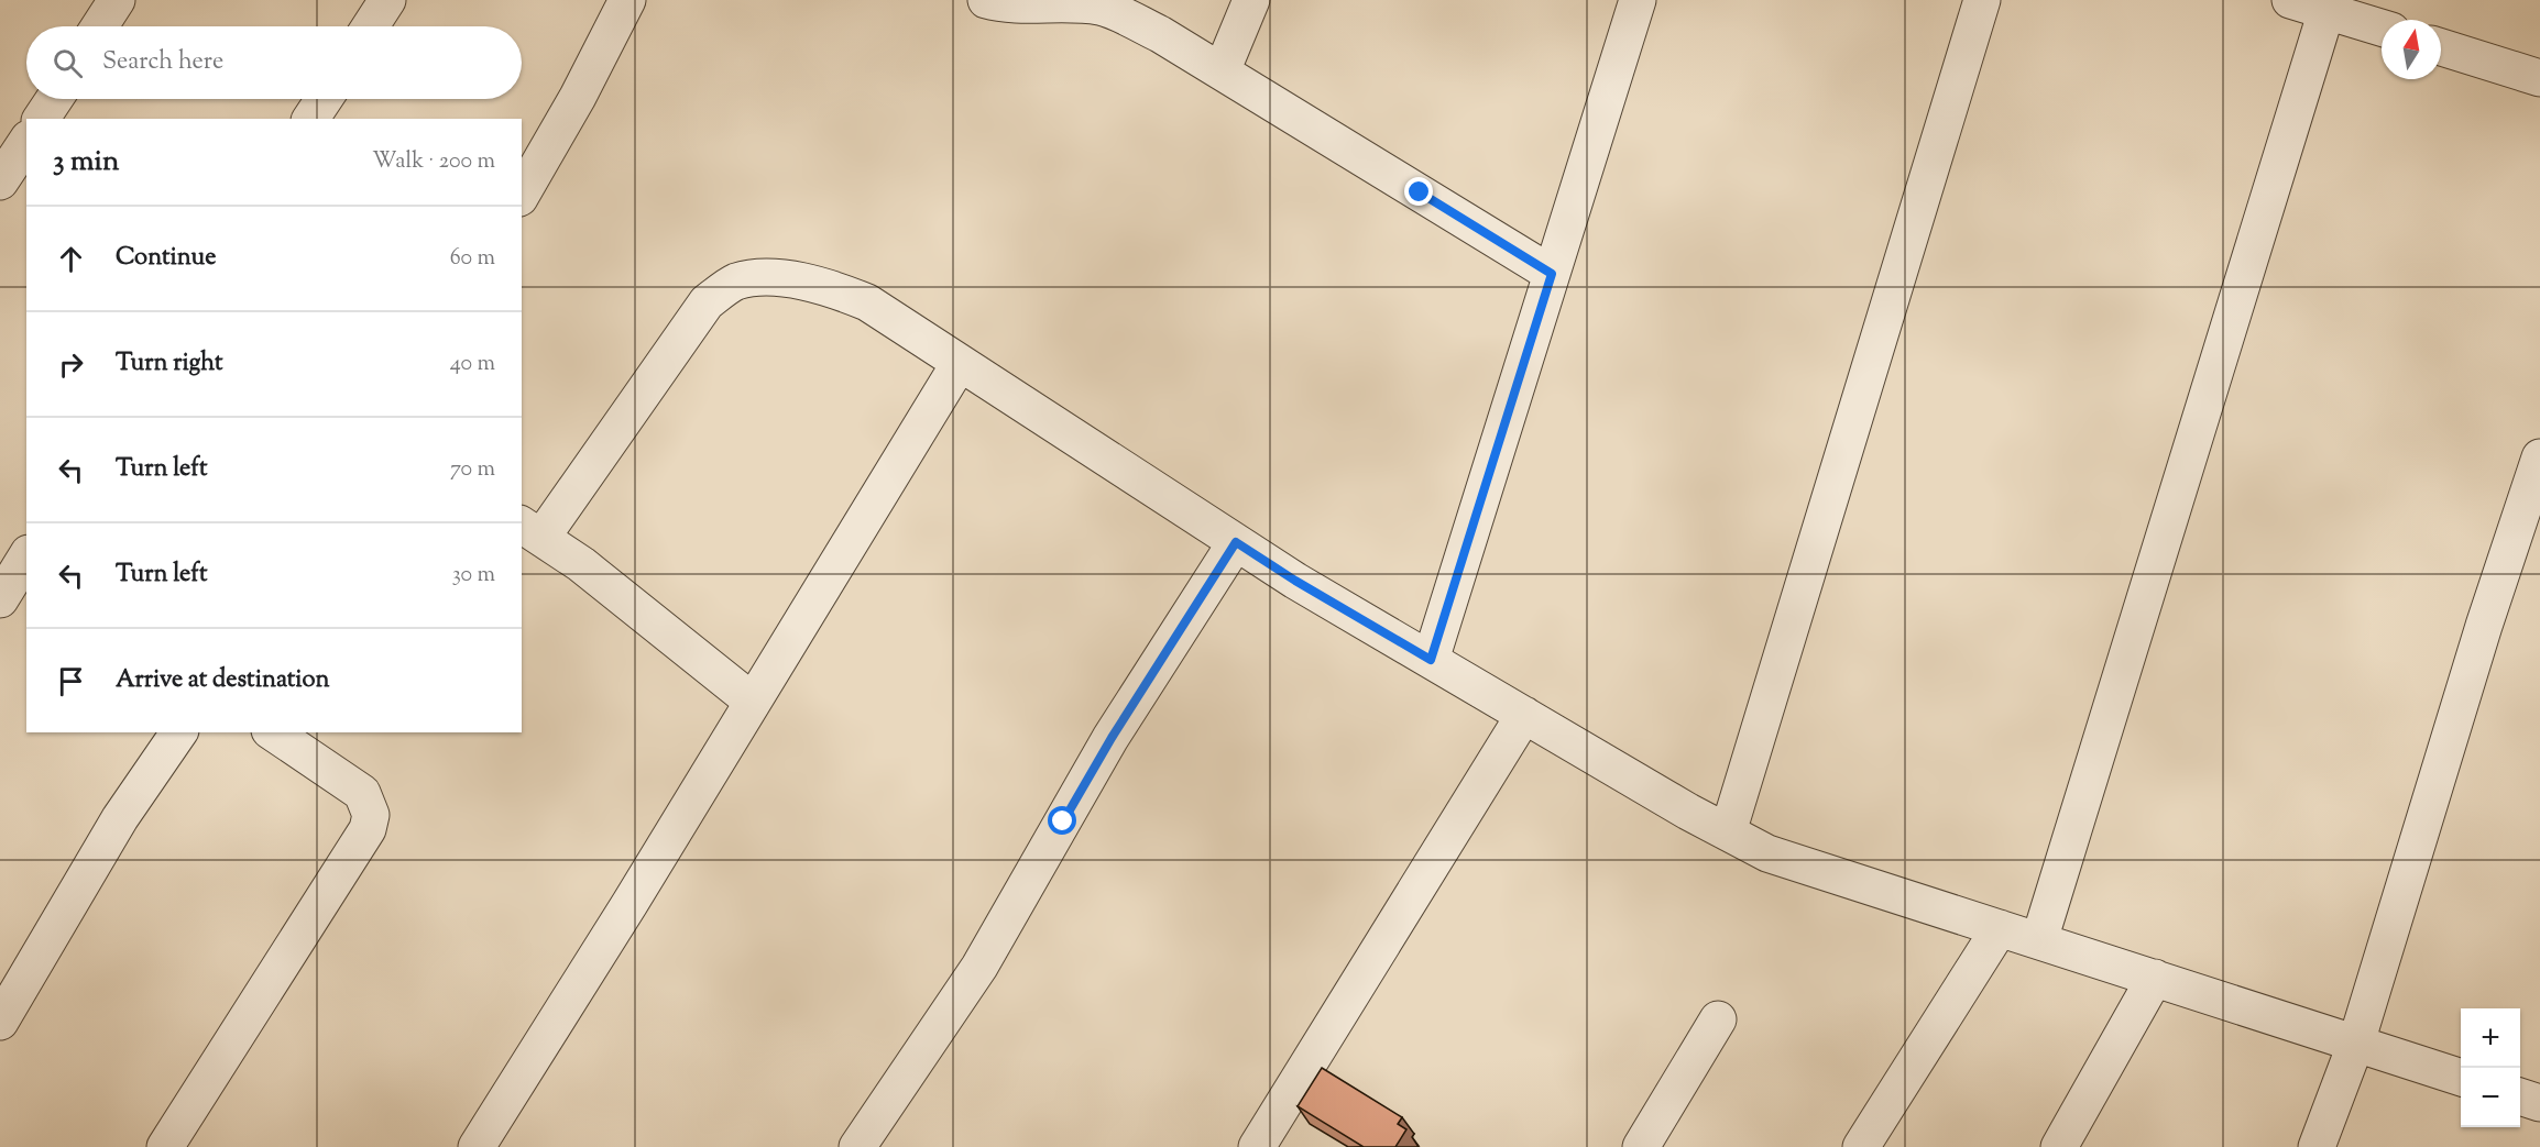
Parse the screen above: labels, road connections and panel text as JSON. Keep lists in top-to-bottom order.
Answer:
{
  "north": "top",
  "page": {
    "search": "Search here",
    "heading": ["3 min", "Walk · 200 m"],
    "list": [
      ["Continue", "60 m"],
      ["Turn right", "40 m"],
      ["Turn left", "70 m"],
      ["Turn left", "30 m"],
      "Arrive at destination"
    ],
    "map_buttons": ["+", "−"]
  }
}
